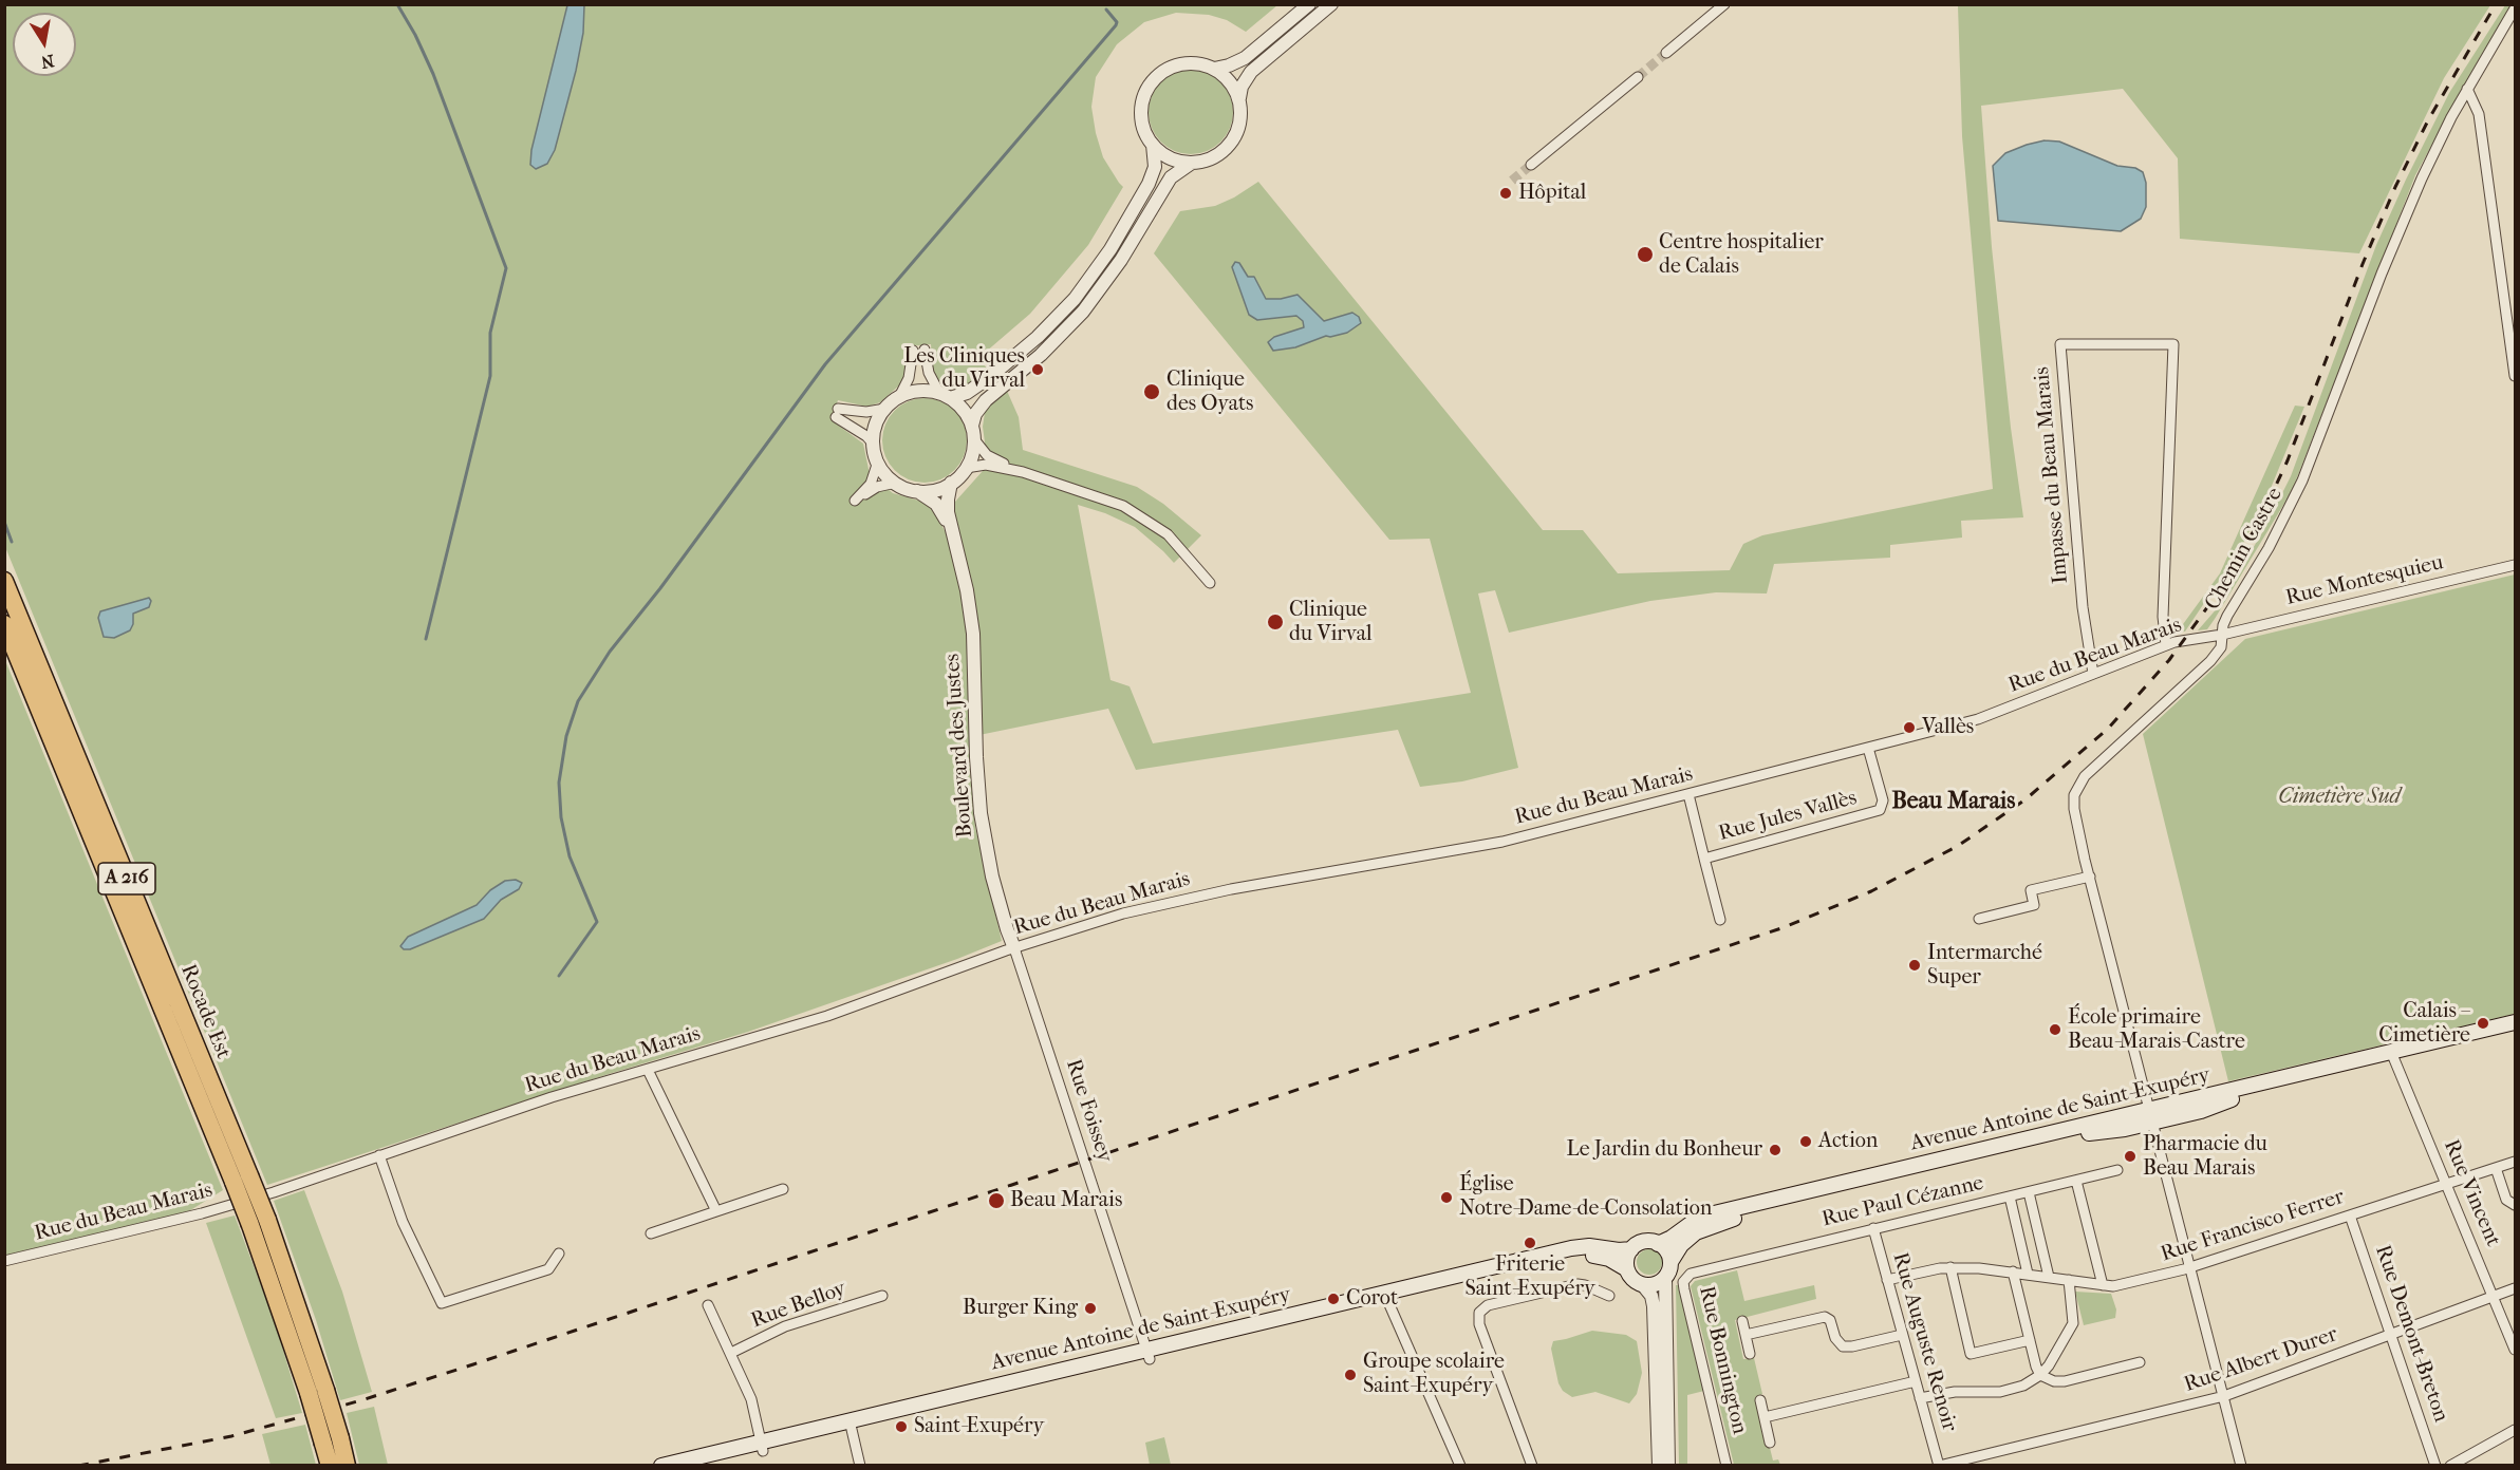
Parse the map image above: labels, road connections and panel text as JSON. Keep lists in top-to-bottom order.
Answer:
{
  "streets": {
    "highway": ["A 216", "Rocade Est"],
    "main road": ["Avenue Antoine de Saint-Exupéry"],
    "street": [
      "Impasse du Beau Marais",
      "Chemin Castre",
      "Rue Montesquieu",
      "Rue du Beau Marais",
      "Boulevard des Justes",
      "Rue Jules Vallès",
      "Rue Foissey",
      "Rue Vincent",
      "Rue Paul Cézanne",
      "Rue Francisco Ferrer",
      "Rue Belloy",
      "Rue Demont-Breton",
      "Rue Auguste Renoir",
      "Rue Bonnington",
      "Rue Albert Durer"
    ]
  },
  "crossings": [
    ["Impasse du Beau Marais", "Rue du Beau Marais"],
    ["Chemin Castre", "Rue Montesquieu"],
    ["Chemin Castre", "Rue du Beau Marais"],
    ["Chemin Castre", "Avenue Antoine de Saint-Exupéry"],
    ["Chemin Castre", "Rue Francisco Ferrer"],
    ["Chemin Castre", "Rue Albert Durer"],
    ["Rue Montesquieu", "Rue du Beau Marais"],
    ["Rue du Beau Marais", "Boulevard des Justes"],
    ["Rue du Beau Marais", "Rue Jules Vallès"],
    ["Rue du Beau Marais", "Rue Foissey"],
    ["Boulevard des Justes", "Rue Foissey"],
    ["Avenue Antoine de Saint-Exupéry", "Rue Foissey"],
    ["Avenue Antoine de Saint-Exupéry", "Rue Vincent"],
    ["Rue Vincent", "Rue Francisco Ferrer"],
    ["Rue Vincent", "Rue Albert Durer"],
    ["Rue Paul Cézanne", "Rue Auguste Renoir"],
    ["Rue Paul Cézanne", "Rue Bonnington"],
    ["Rue Francisco Ferrer", "Rue Demont-Breton"],
    ["Rue Francisco Ferrer", "Rue Auguste Renoir"],
    ["Rue Demont-Breton", "Rue Albert Durer"],
    ["Rue Auguste Renoir", "Rue Albert Durer"]
  ],
  "districts": ["Beau Marais"],
  "parks": ["Cimetière Sud"],
  "places": [
    "Hôpital",
    "Centre hospitalier de Calais",
    "Les Cliniques du Virval",
    "Clinique des Oyats",
    "Clinique du Virval",
    "Vallès",
    "Intermarché Super",
    "Calais – Cimetière",
    "École primaire Beau-Marais-Castre",
    "Action",
    "Le Jardin du Bonheur",
    "Pharmacie du Beau Marais",
    "Église Notre-Dame-de-Consolation",
    "Beau Marais",
    "Friterie Saint-Exupéry",
    "Corot",
    "Burger King",
    "Groupe scolaire Saint-Exupéry",
    "Saint-Exupéry"
  ],
  "north": "bottom"
}
